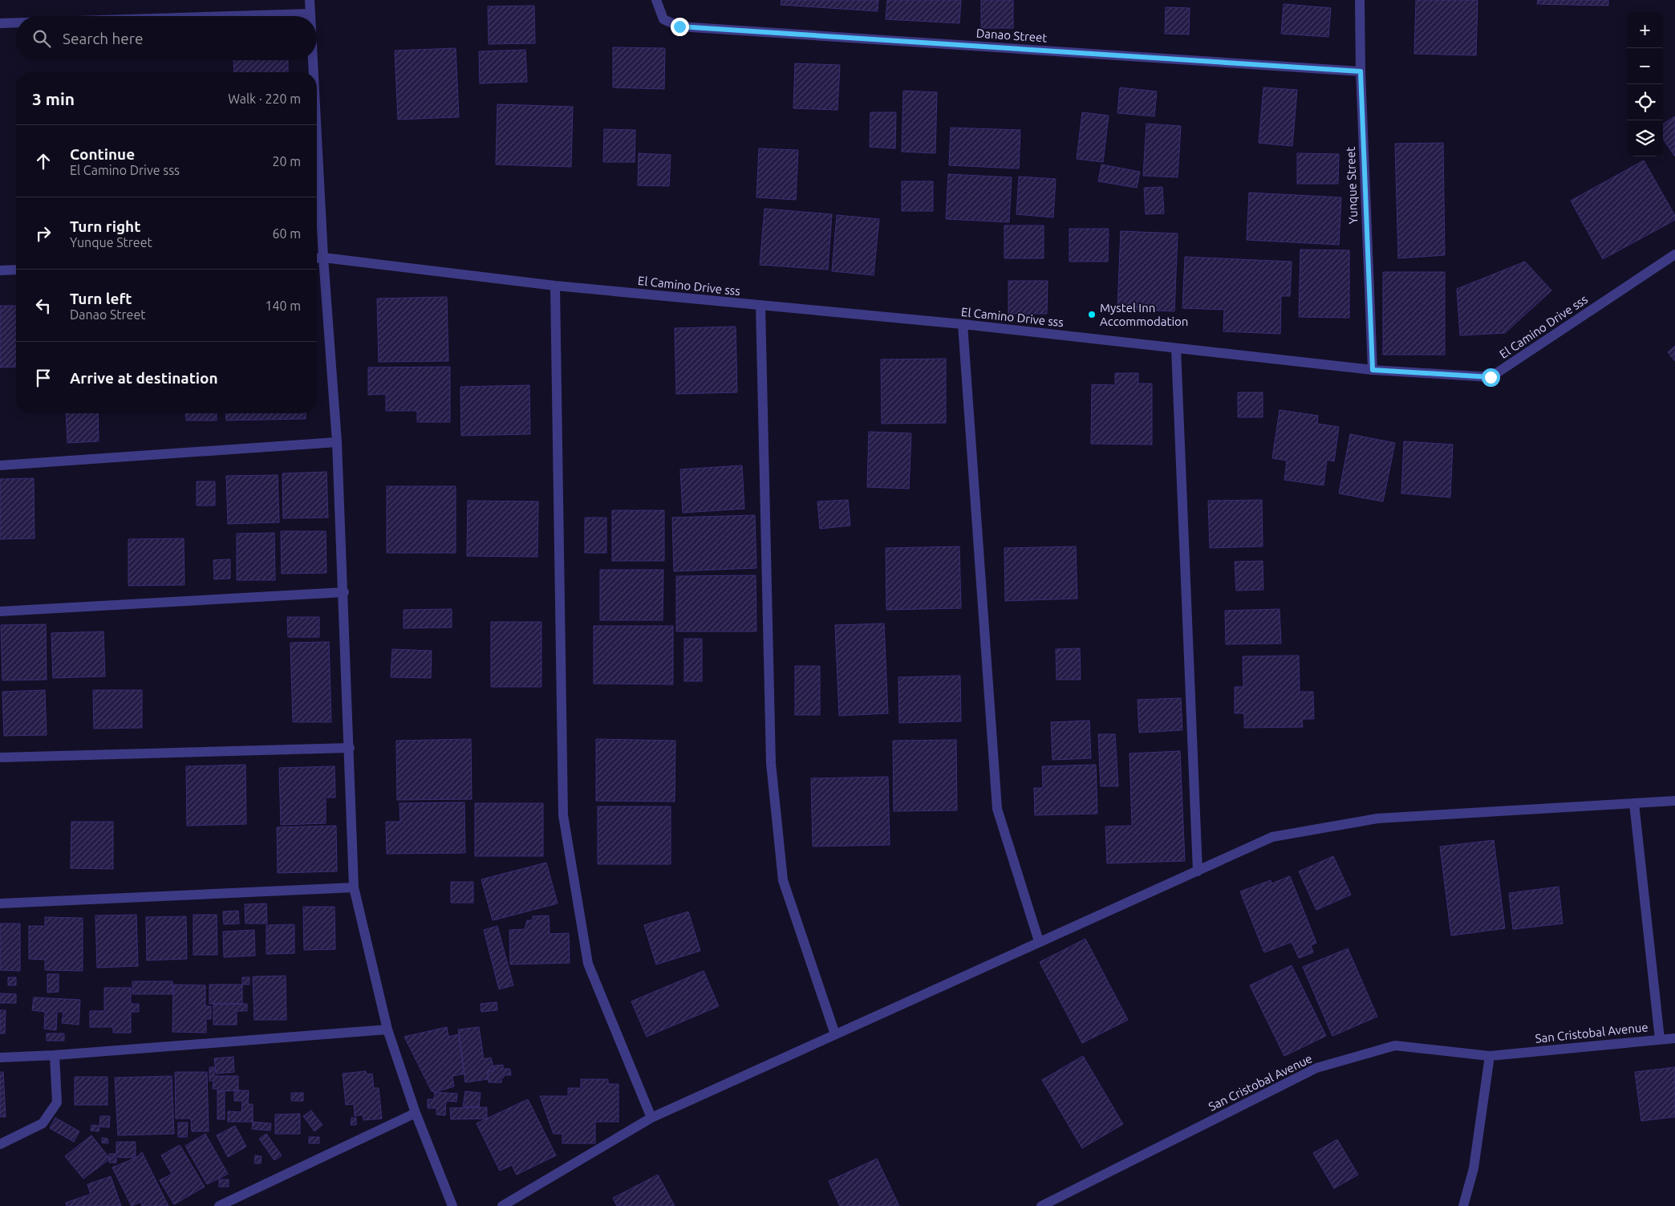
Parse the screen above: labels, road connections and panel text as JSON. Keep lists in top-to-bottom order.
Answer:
{
  "streets": {
    "street": [
      "Danao Street",
      "Yunque Street",
      "El Camino Drive sss",
      "San Cristobal Avenue"
    ]
  },
  "crossings": [
    ["Danao Street", "Yunque Street"],
    ["Yunque Street", "El Camino Drive sss"]
  ],
  "places": ["Mystel Inn Accommodation"],
  "page": {
    "map_buttons": ["+", "−"],
    "search": "Search here",
    "heading": ["3 min", "Walk · 220 m"],
    "list": [
      ["Continue", "El Camino Drive sss", "20 m"],
      ["Turn right", "Yunque Street", "60 m"],
      ["Turn left", "Danao Street", "140 m"],
      "Arrive at destination"
    ]
  }
}
